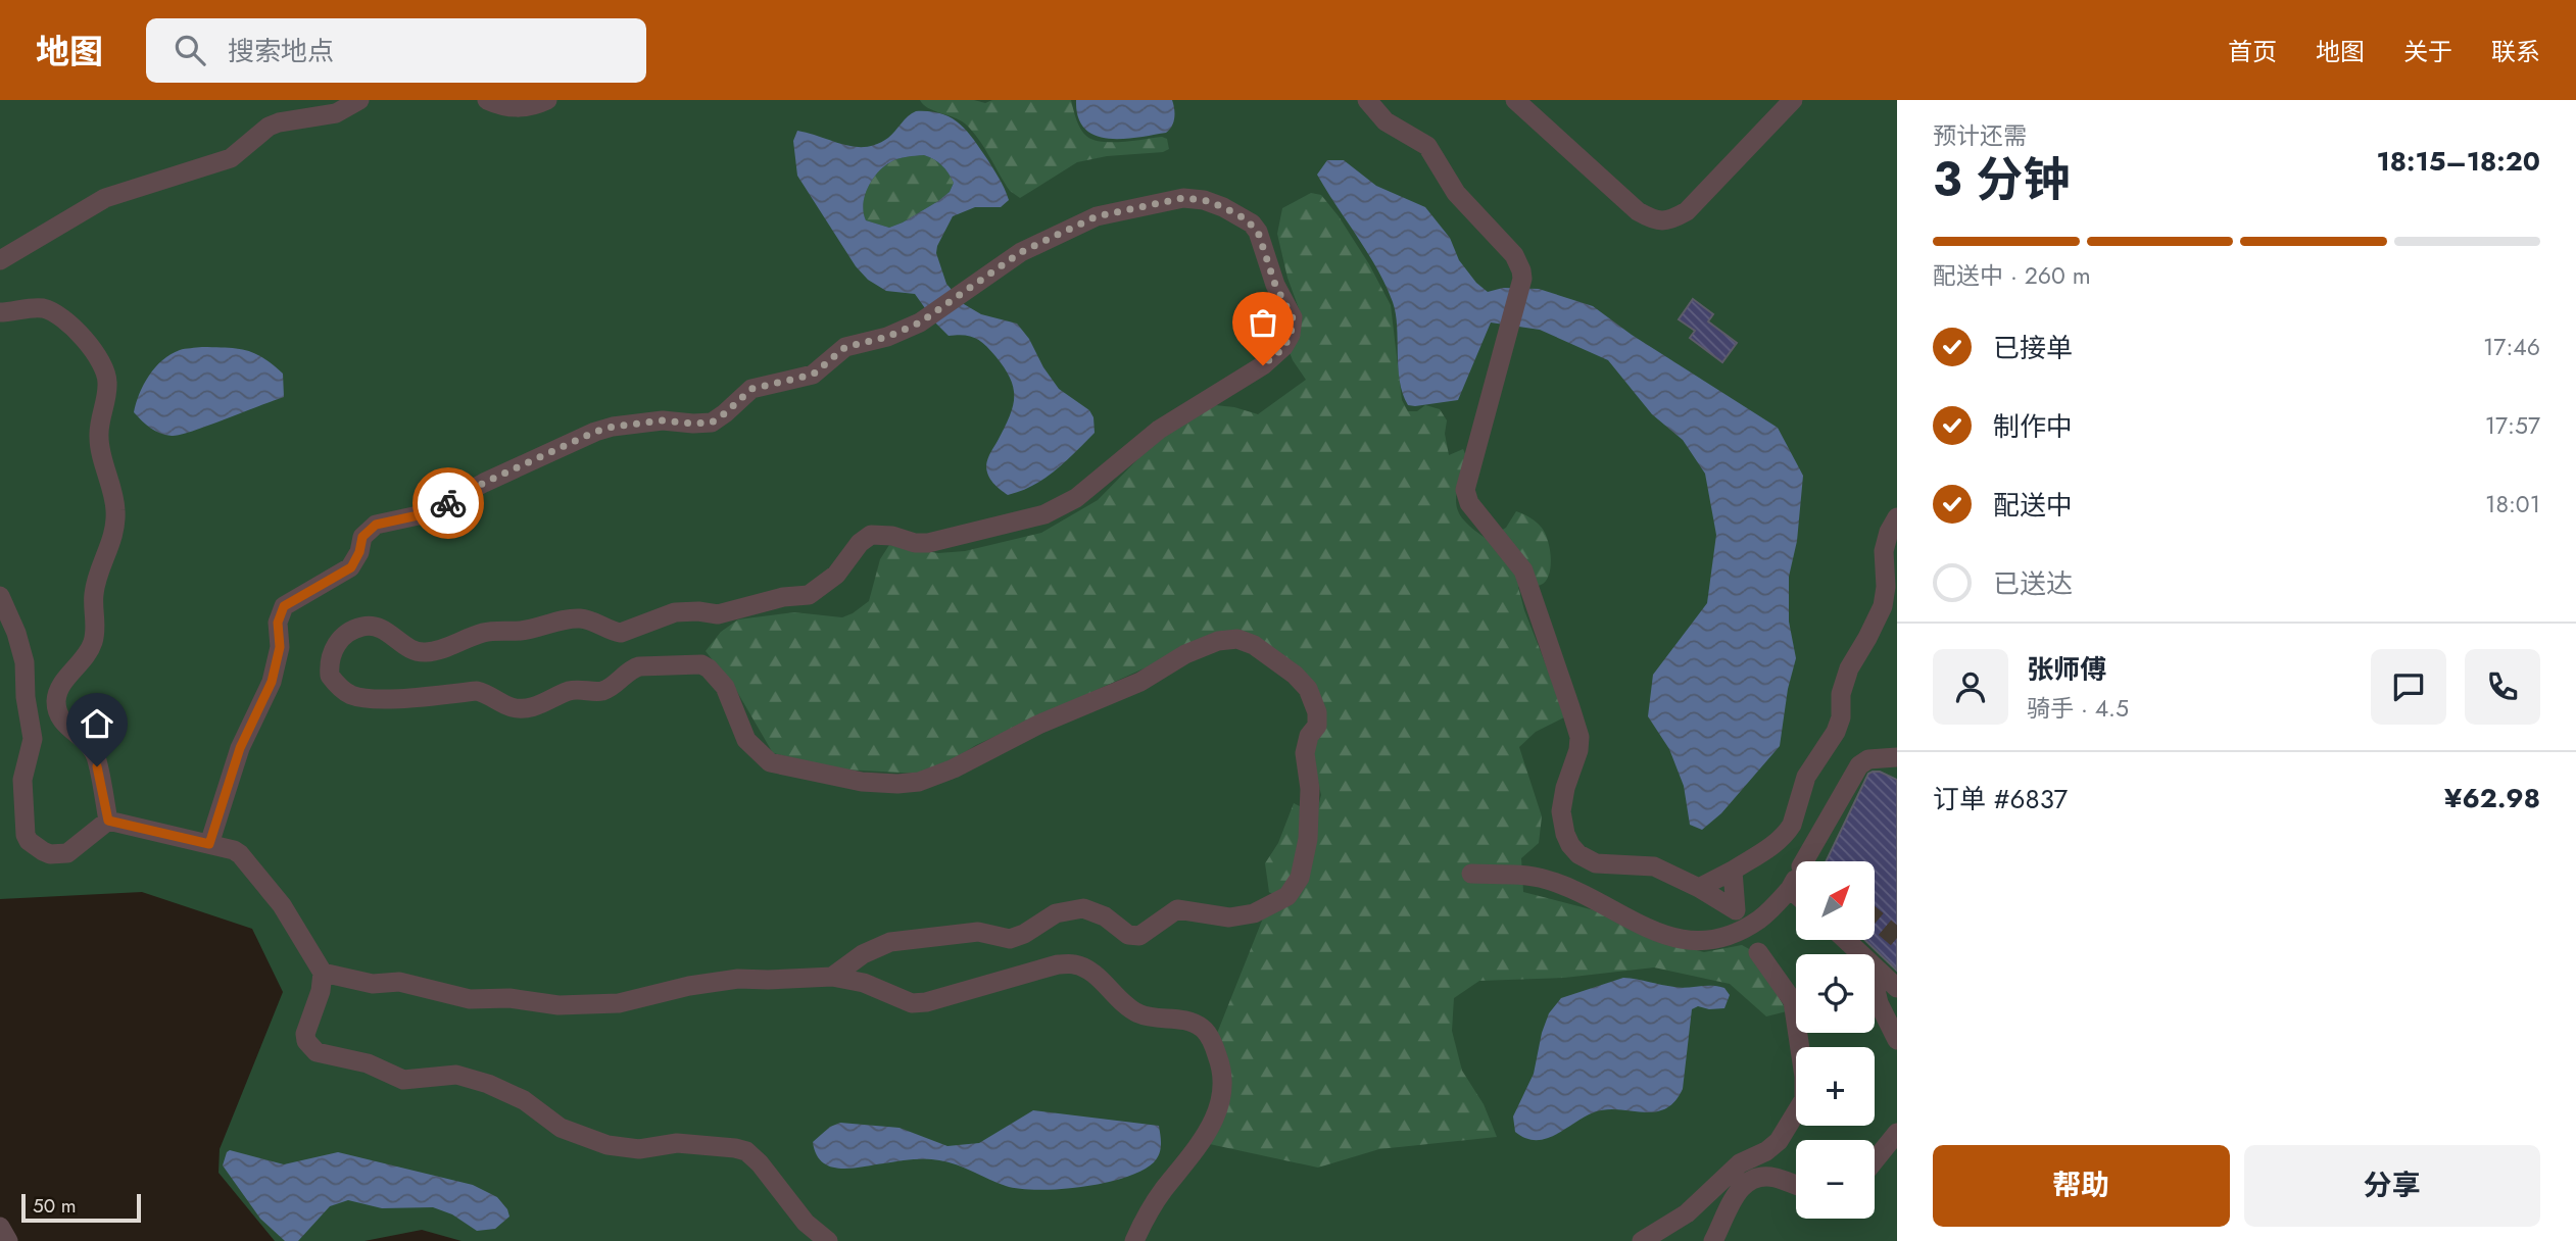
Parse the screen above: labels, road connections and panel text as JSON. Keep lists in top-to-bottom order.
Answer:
{
  "scale_bar": "50 m",
  "north": "top right",
  "page": {
    "header": "地图",
    "search": "搜索地点",
    "nav": [
      "首页",
      "地图",
      "关于",
      "联系"
    ],
    "heading": ["3 分钟", "预计还需", "18:15–18:20"],
    "panel": [
      "张师傅",
      "骑手 · 4.5",
      "订单 #6837",
      "¥62.98"
    ],
    "bar": "配送中 · 260 m",
    "list": [
      ["已接单", "17:46"],
      ["制作中", "17:57"],
      ["配送中", "18:01"],
      "已送达"
    ],
    "map_buttons": ["+", "−"],
    "buttons": ["帮助", "分享"],
    "scale": "50 m"
  }
}
